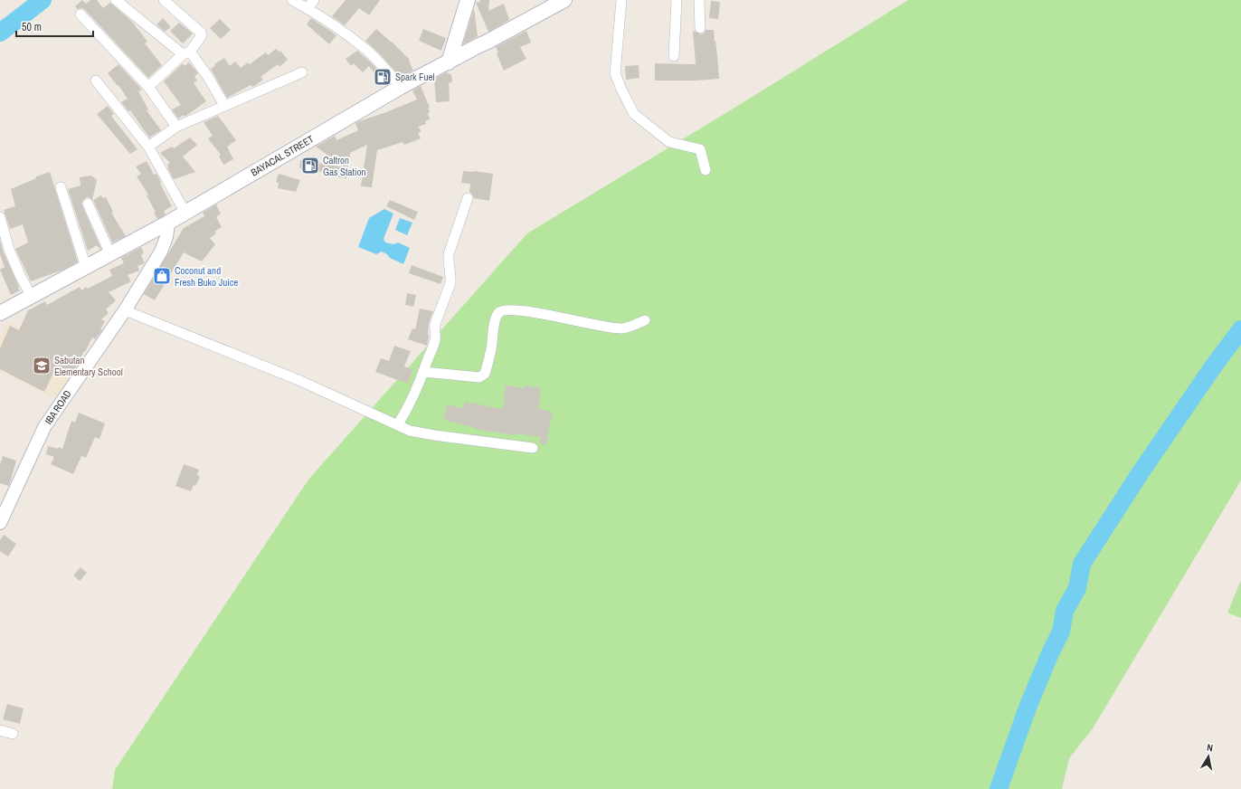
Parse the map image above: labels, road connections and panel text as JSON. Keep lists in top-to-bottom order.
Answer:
{
  "streets": {
    "main road": ["BAYACAL STREET"],
    "street": ["IBA ROAD"]
  },
  "crossings": [
    ["BAYACAL STREET", "IBA ROAD"]
  ],
  "places": {
    "fuel station": ["Spark Fuel", "Caltron Gas Station"],
    "shop": ["Coconut and Fresh Buko Juice"],
    "school or university": ["Sabutan Elementary School"]
  },
  "scale_bar": "50 m",
  "north": "top"
}
